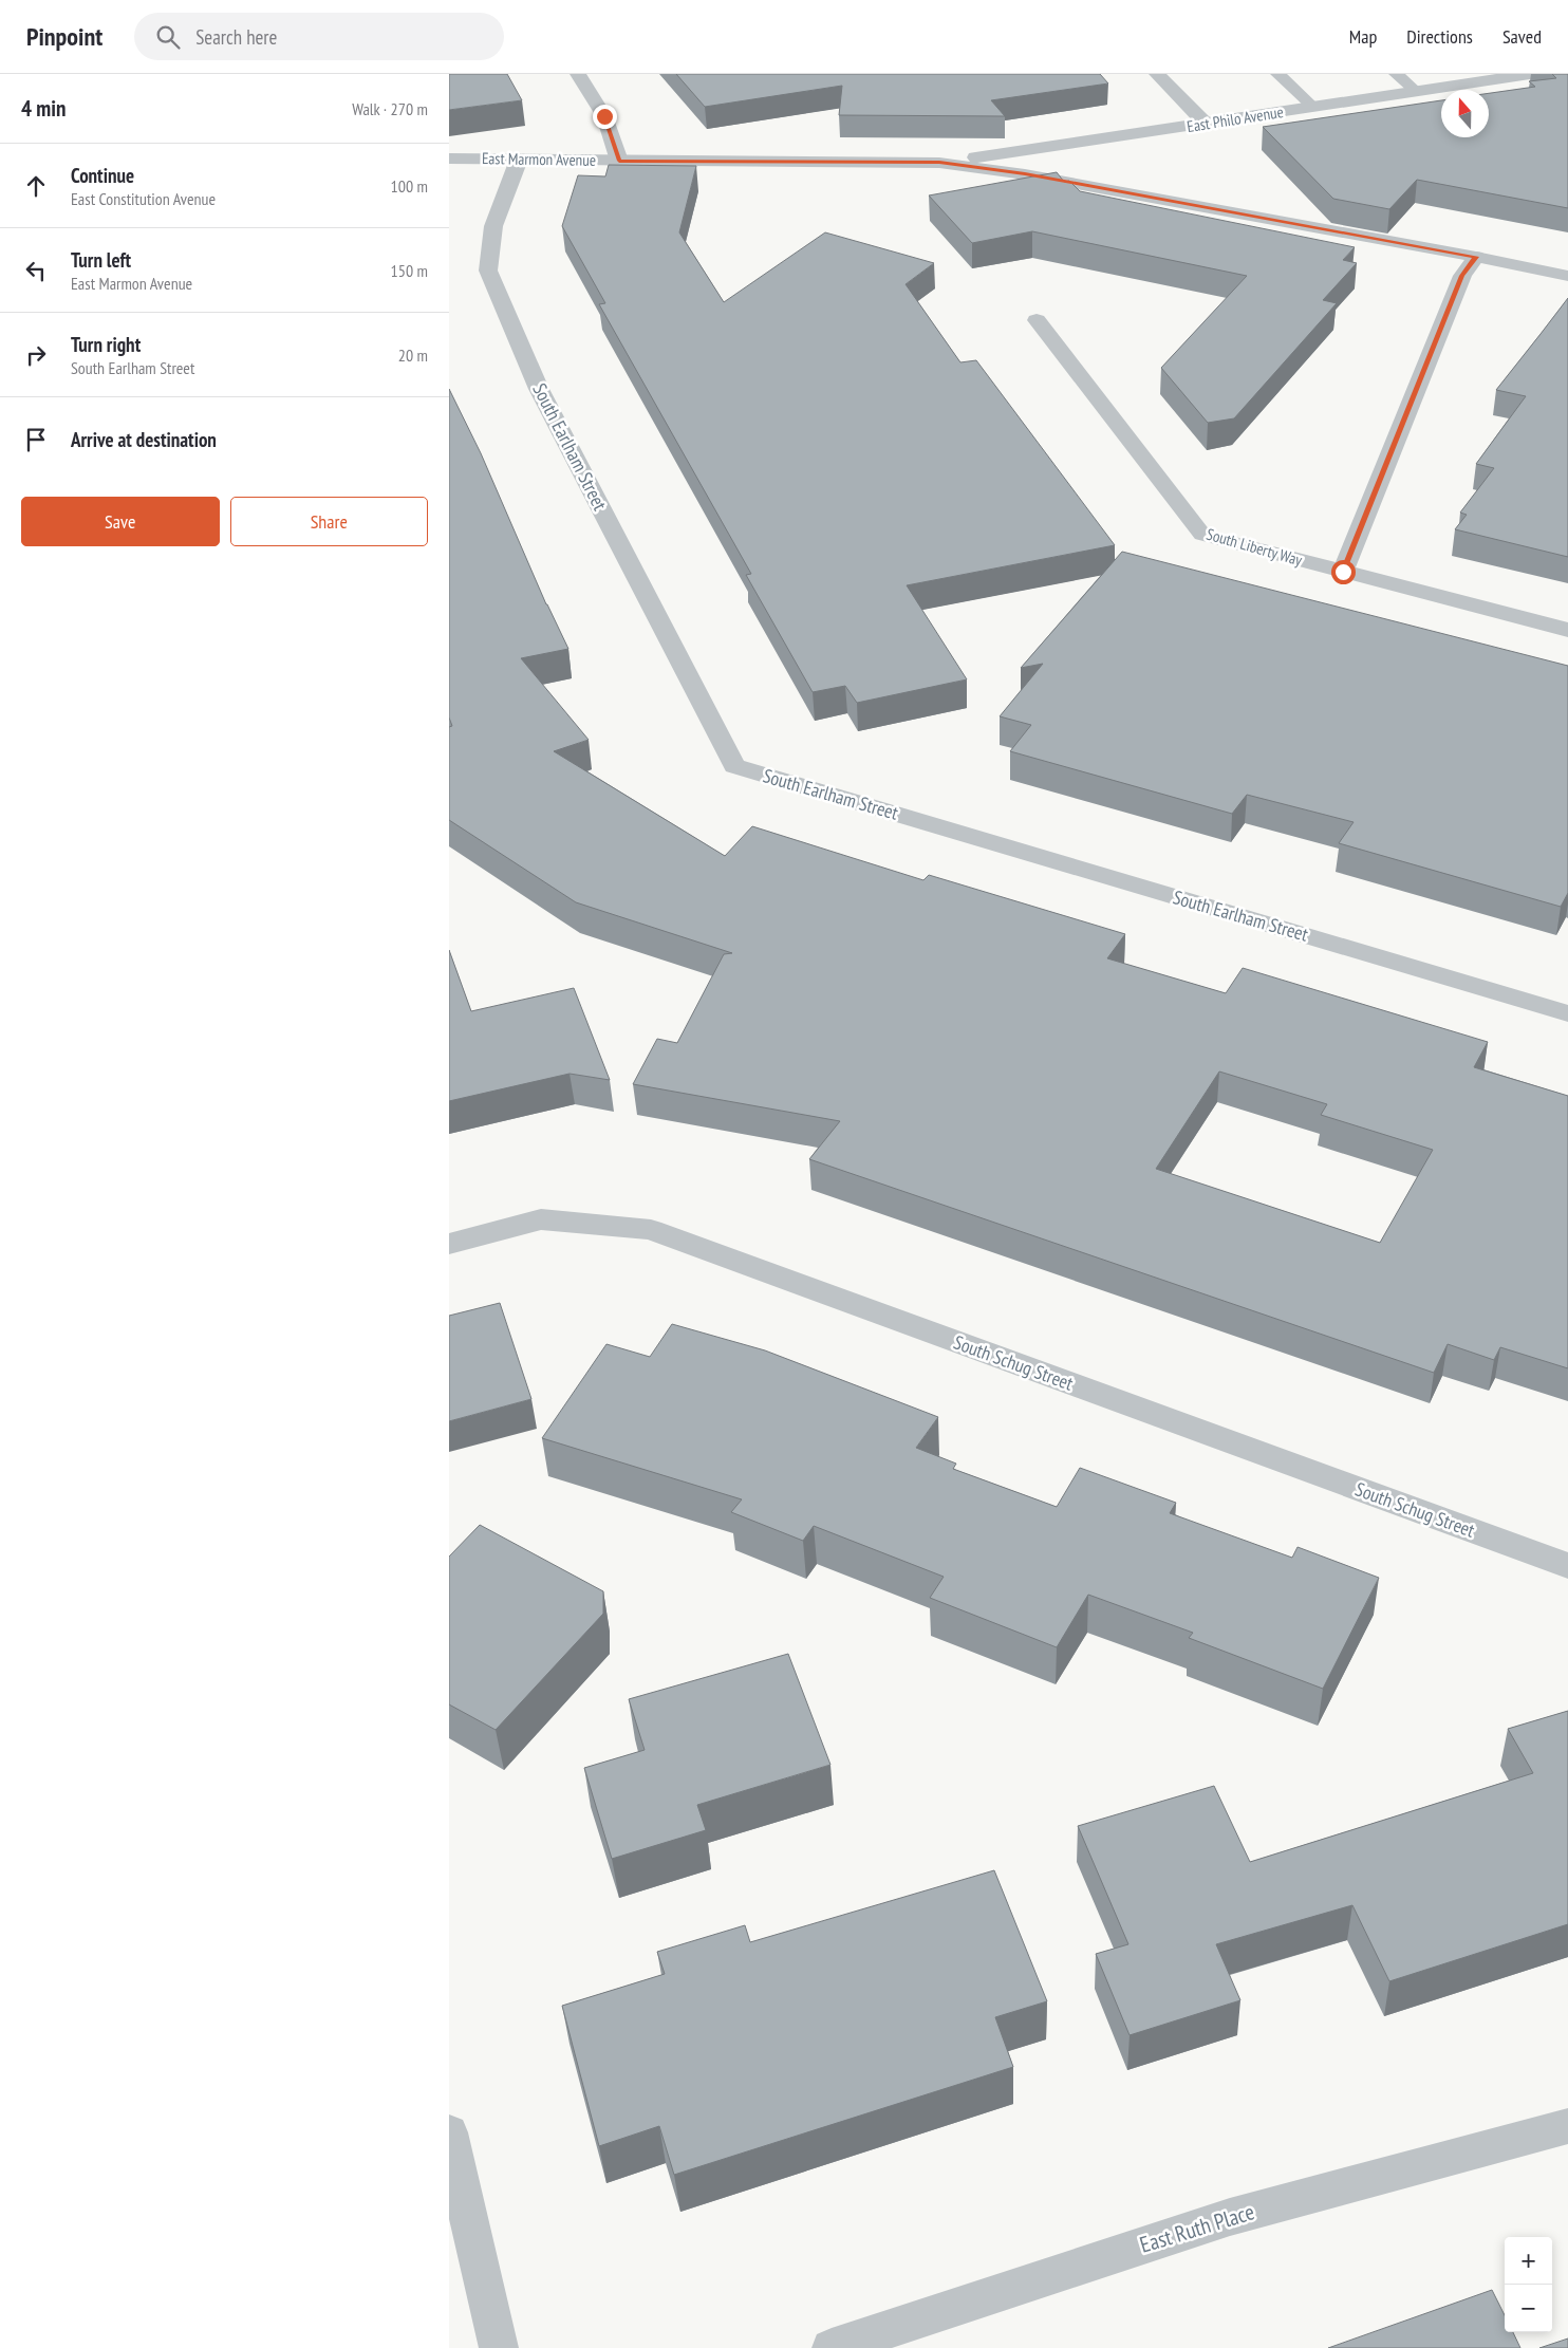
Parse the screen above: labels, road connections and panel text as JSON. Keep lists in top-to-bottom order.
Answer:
{
  "streets": {
    "street": [
      "East Philo Avenue",
      "East Marmon Avenue",
      "South Earlham Street",
      "South Liberty Way",
      "South Schug Street",
      "East Ruth Place"
    ]
  },
  "crossings": [
    ["East Philo Avenue", "East Marmon Avenue"],
    ["East Marmon Avenue", "South Earlham Street"]
  ],
  "north": "top",
  "page": {
    "header": "Pinpoint",
    "search": "Search here",
    "nav": ["Map", "Directions", "Saved"],
    "heading": ["4 min", "Walk · 270 m"],
    "list": [
      ["Continue", "East Constitution Avenue", "100 m"],
      ["Turn left", "East Marmon Avenue", "150 m"],
      ["Turn right", "South Earlham Street", "20 m"],
      "Arrive at destination"
    ],
    "buttons": ["Save", "Share"],
    "map_buttons": ["+", "−"]
  }
}
